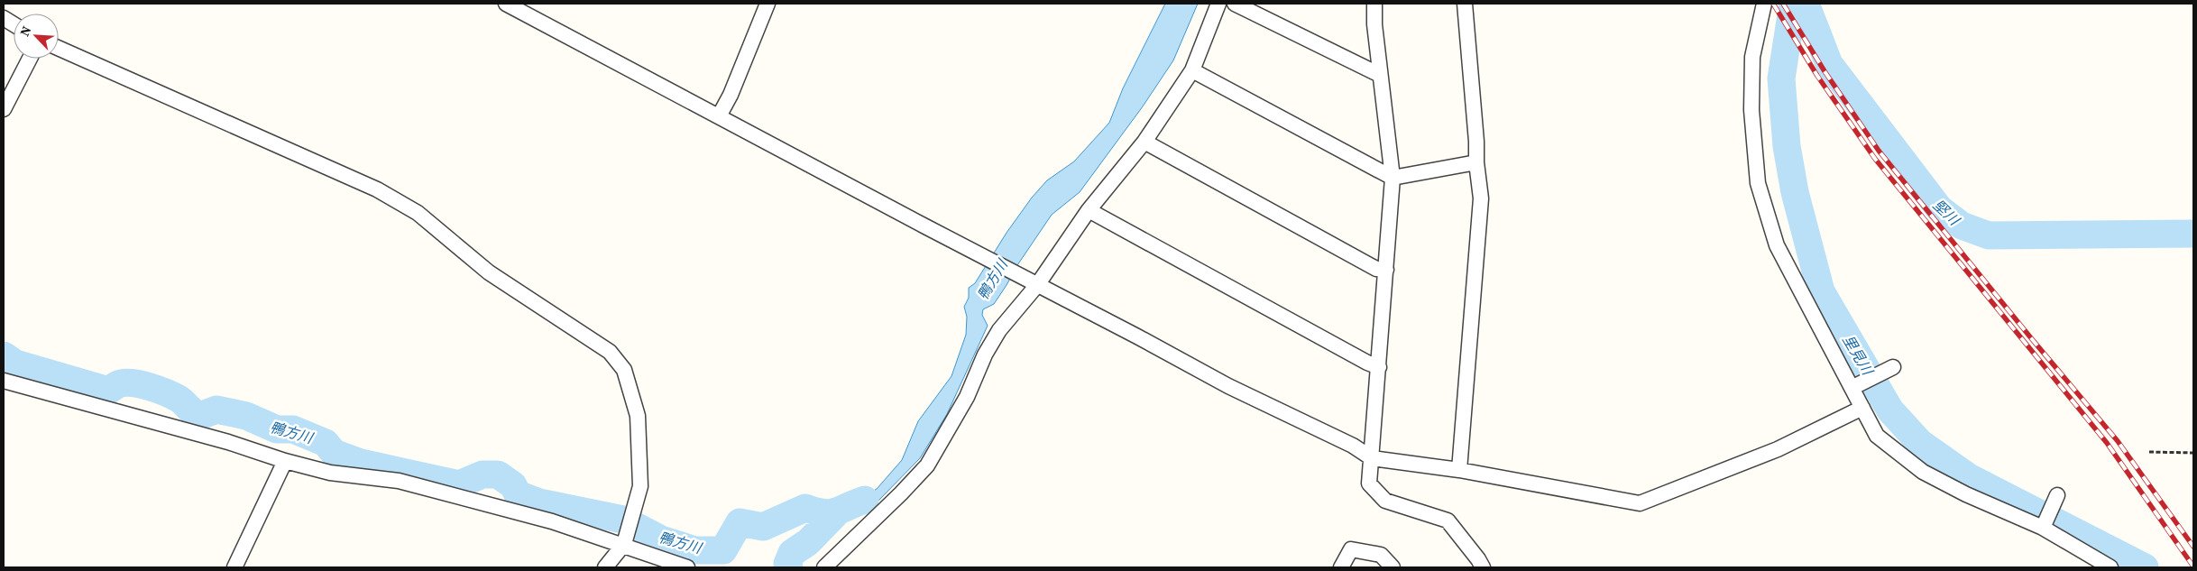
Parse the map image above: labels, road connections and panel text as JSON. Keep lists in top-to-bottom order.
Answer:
{
  "water": ["堅川", "鴨方川", "里見川"],
  "north": "top left"
}
